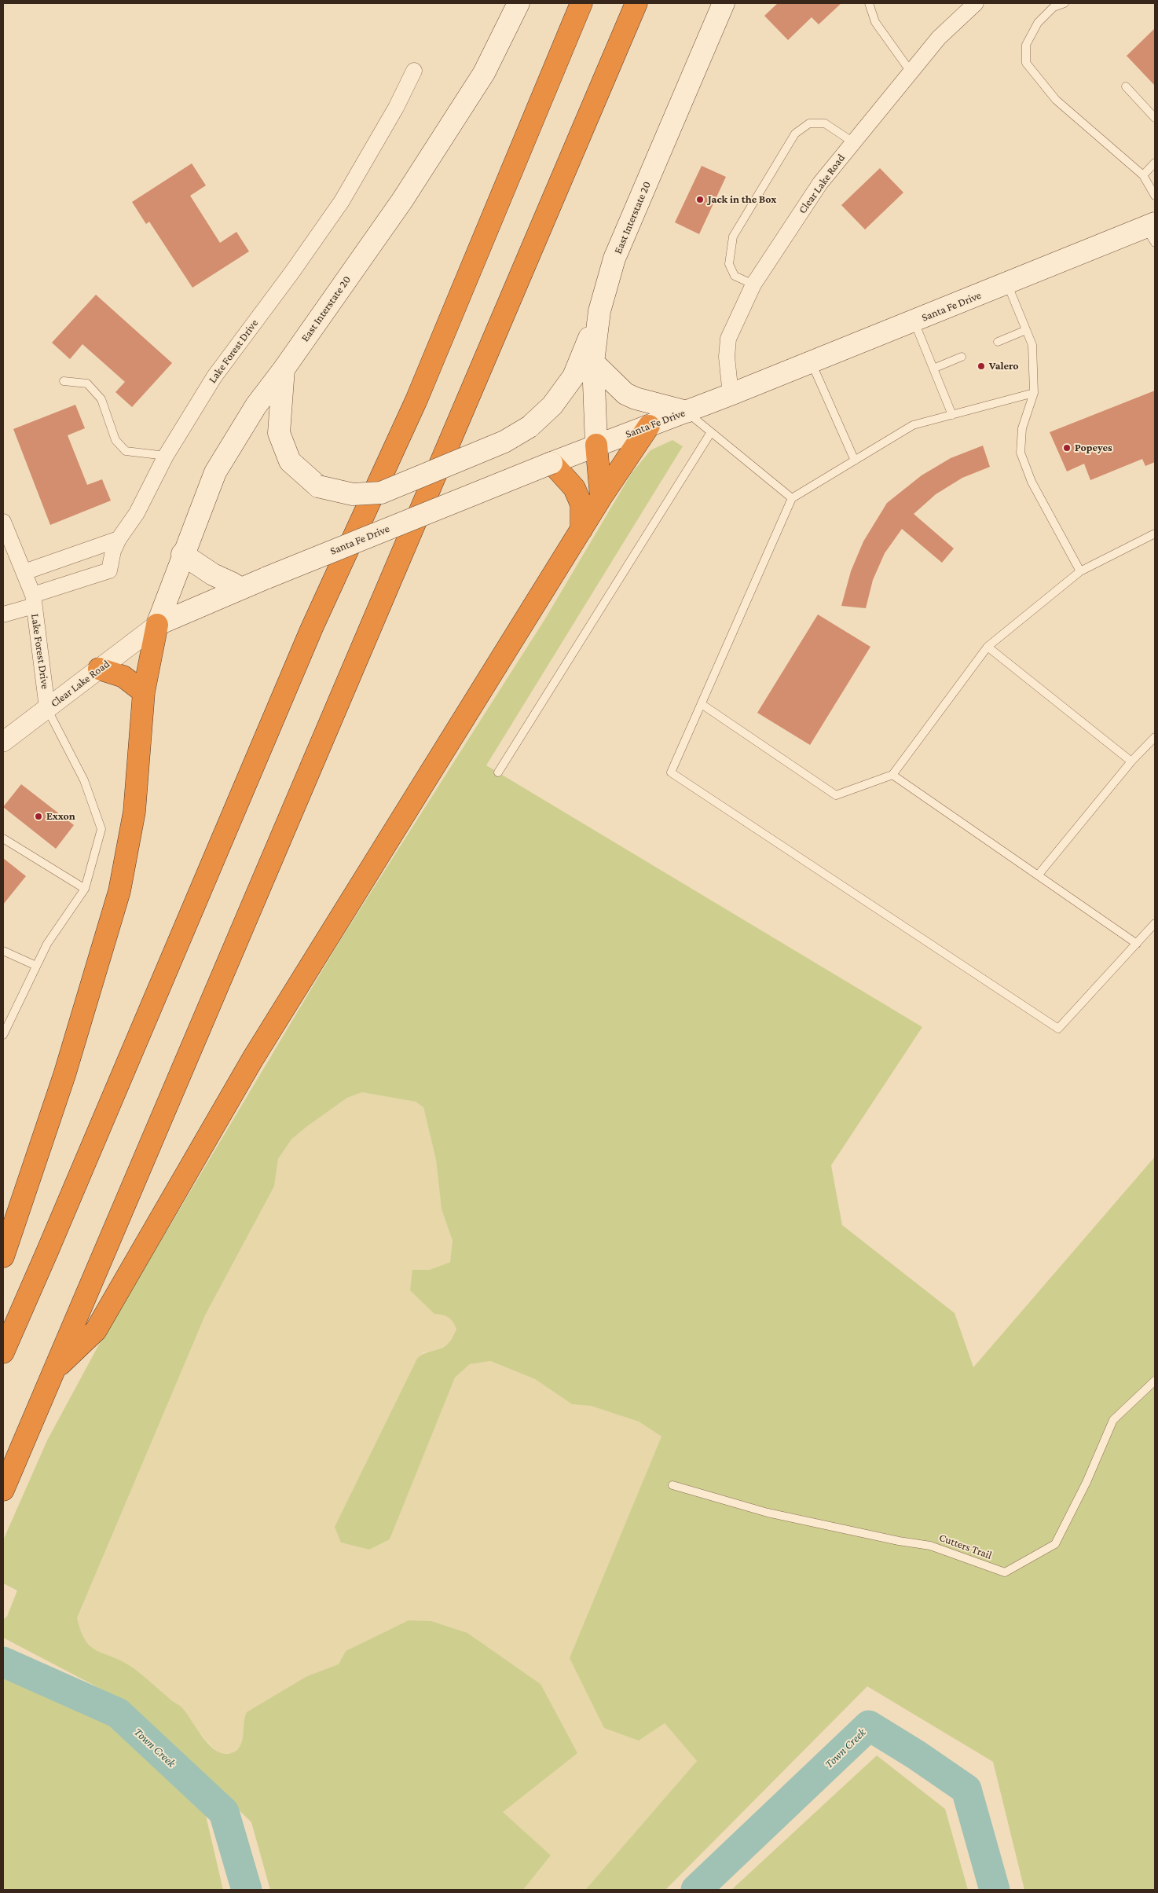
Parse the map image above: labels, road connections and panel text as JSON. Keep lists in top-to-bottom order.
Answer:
{
  "streets": {
    "main road": ["East Interstate 20", "Santa Fe Drive"],
    "street": ["Clear Lake Road", "Lake Forest Drive"],
    "lane": ["Cutters Trail"]
  },
  "crossings": [
    ["Clear Lake Road", "East Interstate 20"],
    ["Clear Lake Road", "Santa Fe Drive"],
    ["Clear Lake Road", "Lake Forest Drive"],
    ["East Interstate 20", "Santa Fe Drive"]
  ],
  "water": ["Town Creek"],
  "places": [
    "Jack in the Box",
    "Valero",
    "Popeyes",
    "Exxon"
  ]
}
